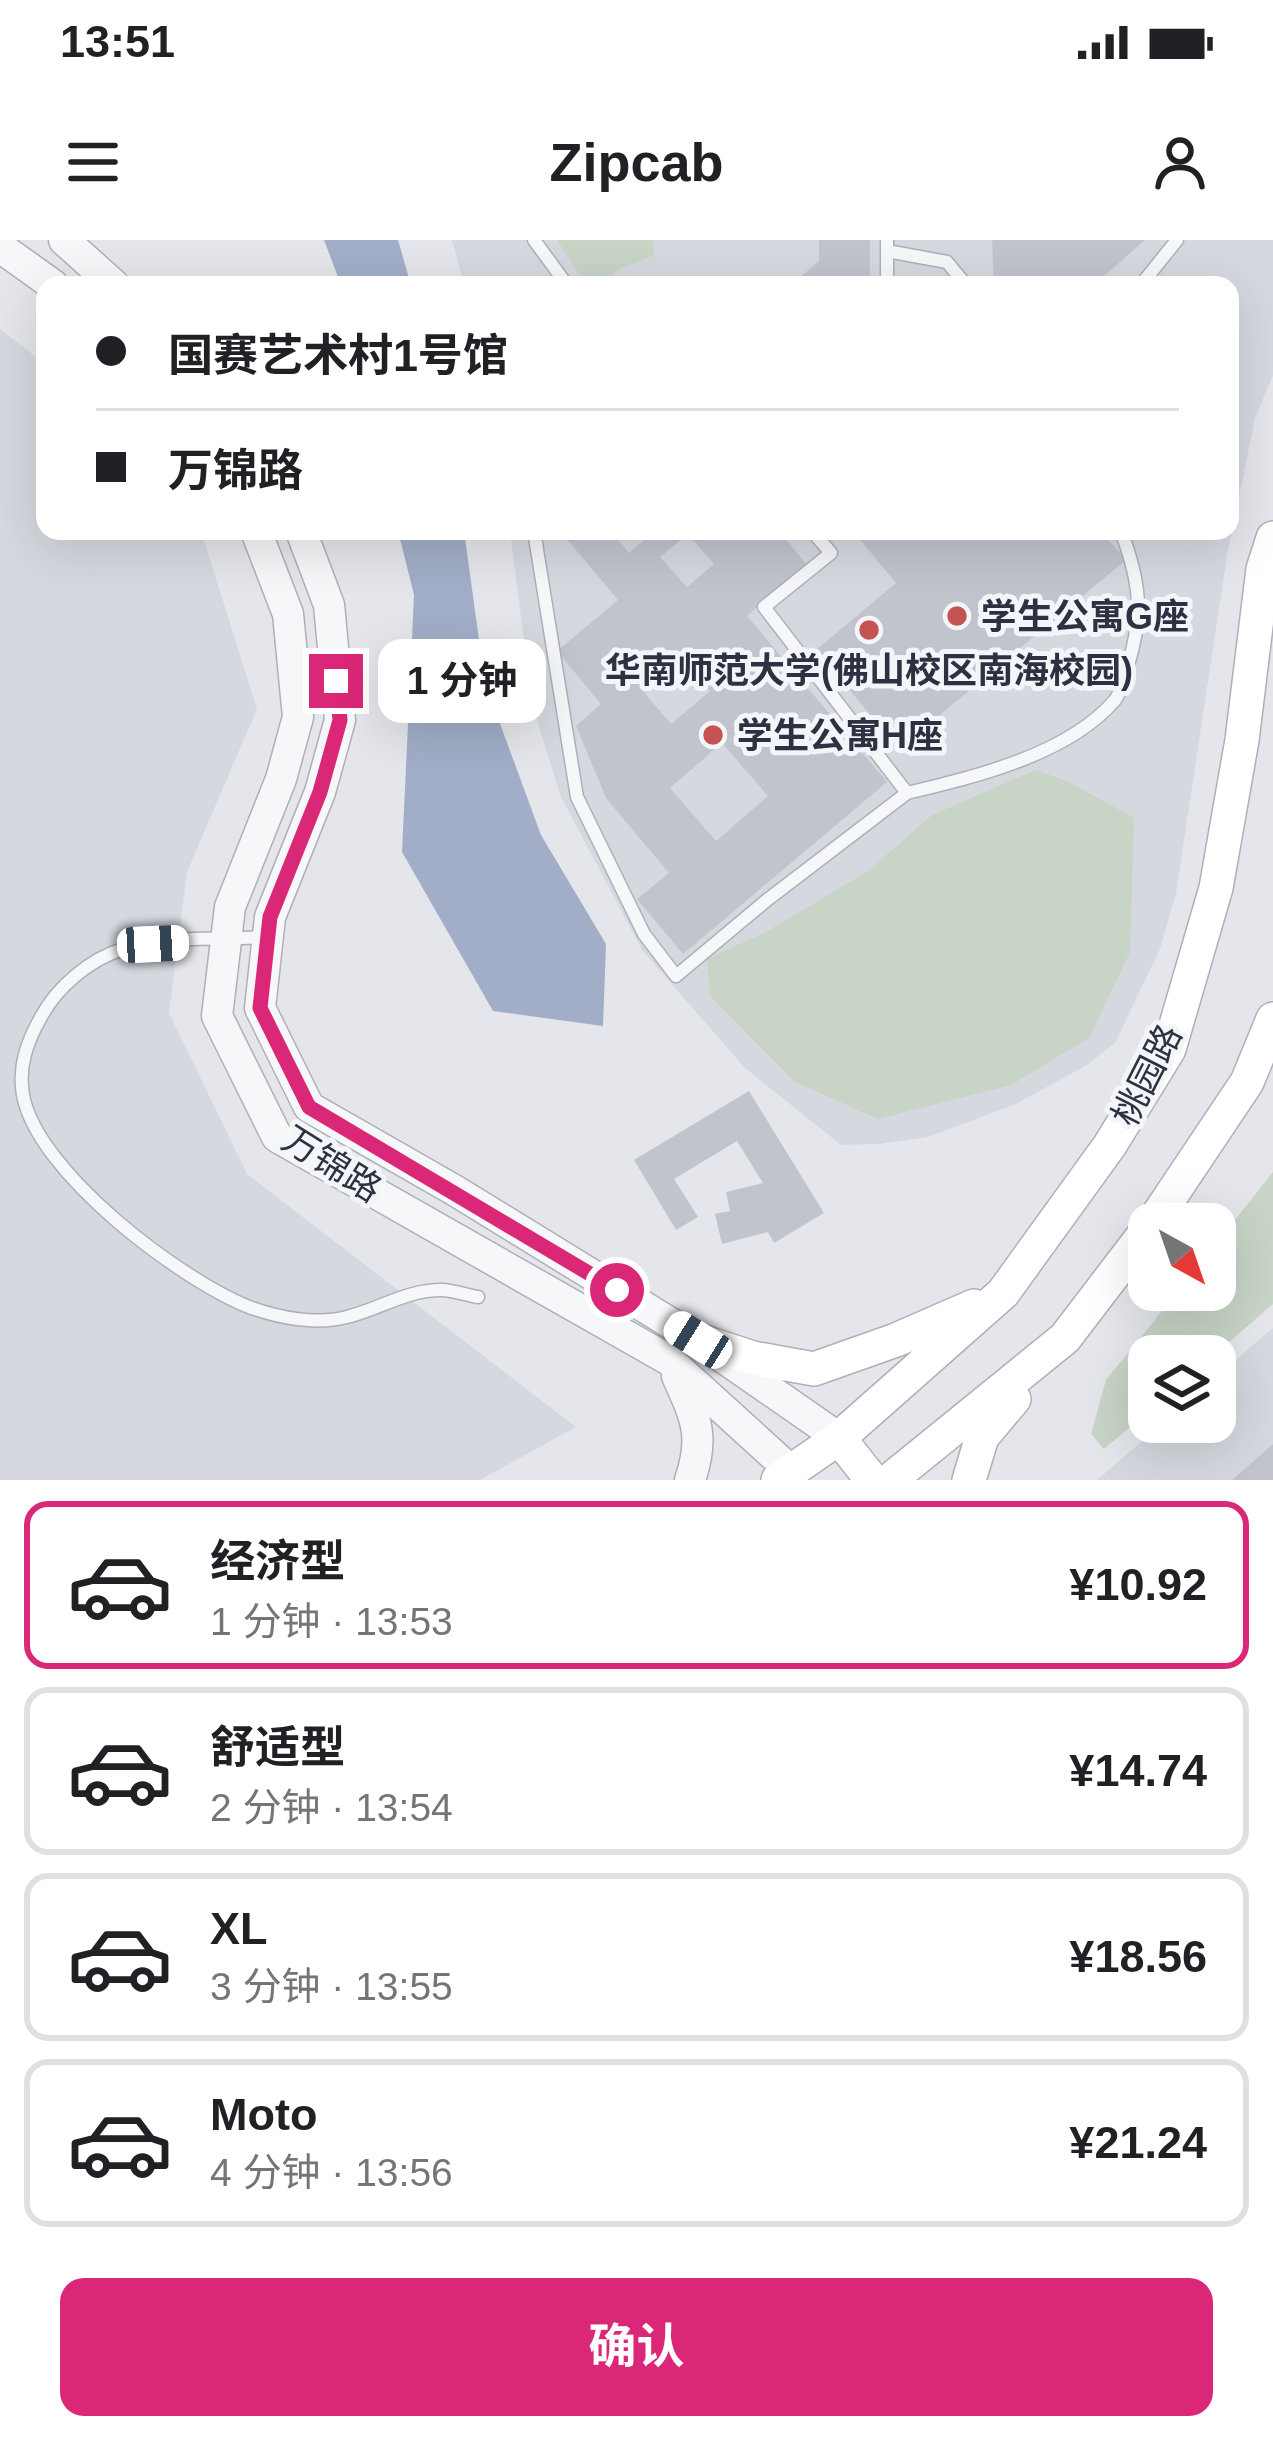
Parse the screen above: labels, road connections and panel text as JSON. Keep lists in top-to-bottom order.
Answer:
{
  "streets": {
    "main road": ["桃园路"],
    "street": ["万锦路"]
  },
  "crossings": [
    ["桃园路", "万锦路"]
  ],
  "places": ["学生公寓G座", "华南师范大学(佛山校区南海校园)", "学生公寓H座"],
  "north": "bottom right",
  "page": {
    "status": "13:51",
    "header": "Zipcab",
    "banner": ["国赛艺术村1号馆", "万锦路"],
    "bubble": "1 分钟",
    "list": [
      {
        "name": "经济型",
        "note": "1 分钟 · 13:53",
        "value": "¥10.92"
      },
      {
        "name": "舒适型",
        "note": "2 分钟 · 13:54",
        "value": "¥14.74"
      },
      {
        "name": "XL",
        "note": "3 分钟 · 13:55",
        "value": "¥18.56"
      },
      {
        "name": "Moto",
        "note": "4 分钟 · 13:56",
        "value": "¥21.24"
      }
    ],
    "buttons": "确认"
  }
}
